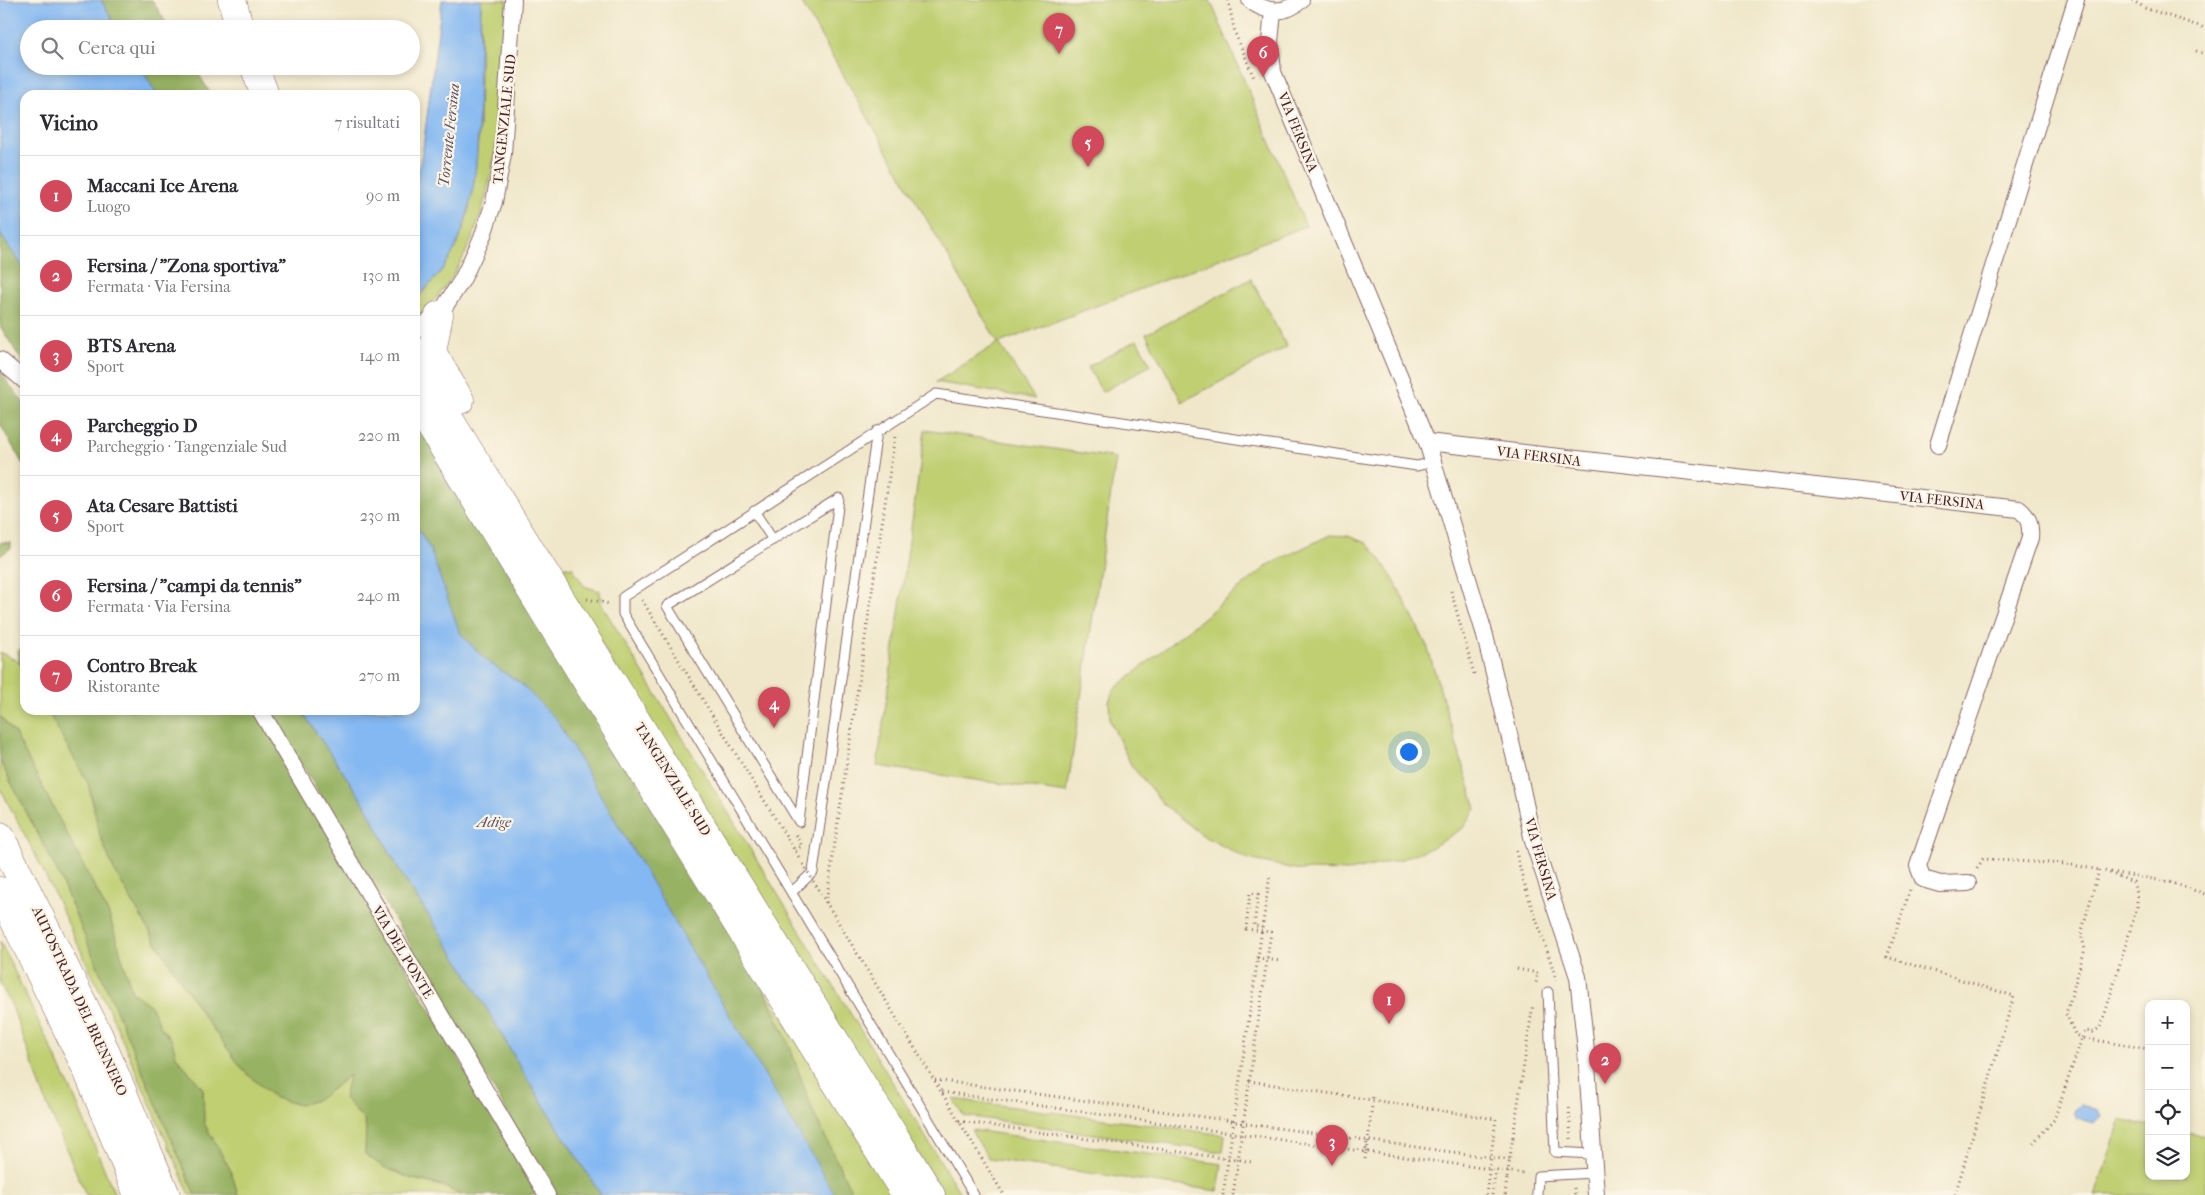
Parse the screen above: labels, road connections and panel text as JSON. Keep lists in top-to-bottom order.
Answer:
{
  "streets": {
    "highway": ["TANGENZIALE SUD", "AUTOSTRADA DEL BRENNERO"],
    "street": ["VIA FERSINA", "VIA DEL PONTE"]
  },
  "water": ["Torrente Fersina", "Adige"],
  "page": {
    "pins": [
      "7",
      "6",
      "5",
      "4",
      "1",
      "2",
      "3"
    ],
    "search": "Cerca qui",
    "heading": ["Vicino", "7 risultati"],
    "list": [
      {
        "mark": "1",
        "name": "Maccani Ice Arena",
        "note": "Luogo",
        "value": "90 m"
      },
      {
        "mark": "2",
        "name": "Fersina / \"Zona sportiva\"",
        "note": "Fermata · Via Fersina",
        "value": "130 m"
      },
      {
        "mark": "3",
        "name": "BTS Arena",
        "note": "Sport",
        "value": "140 m"
      },
      {
        "mark": "4",
        "name": "Parcheggio D",
        "note": "Parcheggio · Tangenziale Sud",
        "value": "220 m"
      },
      {
        "mark": "5",
        "name": "Ata Cesare Battisti",
        "note": "Sport",
        "value": "230 m"
      },
      {
        "mark": "6",
        "name": "Fersina / \"campi da tennis\"",
        "note": "Fermata · Via Fersina",
        "value": "240 m"
      },
      {
        "mark": "7",
        "name": "Contro Break",
        "note": "Ristorante",
        "value": "270 m"
      }
    ],
    "map_buttons": ["+", "−"]
  }
}
